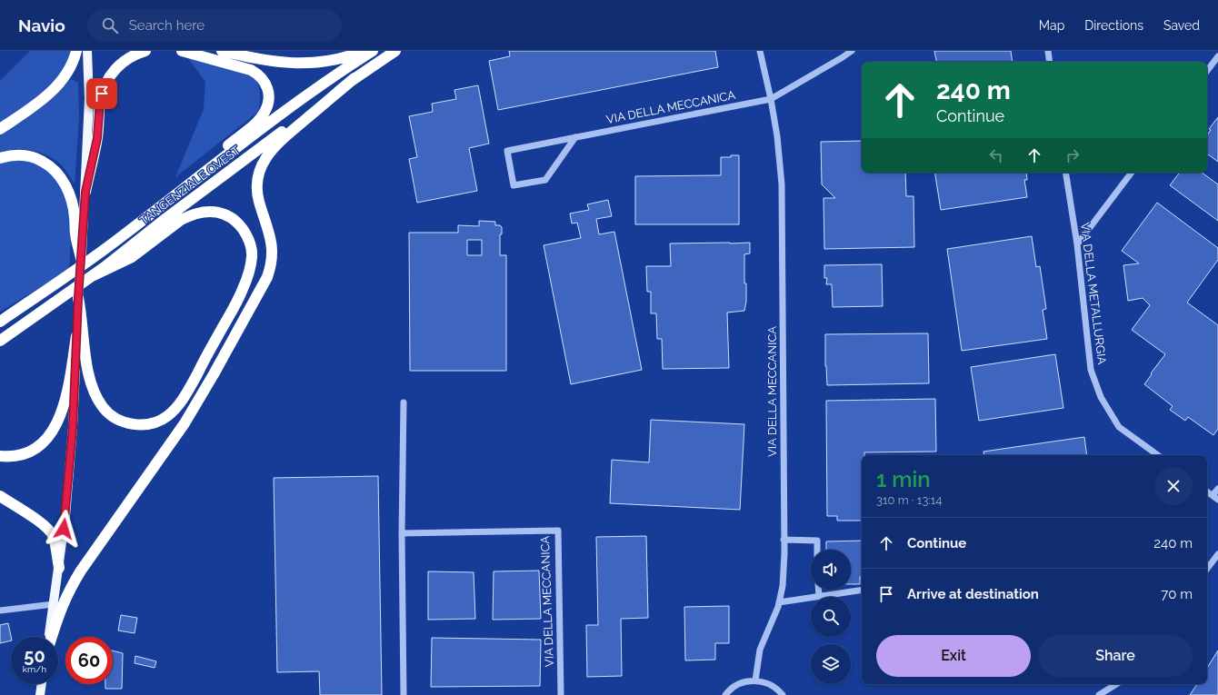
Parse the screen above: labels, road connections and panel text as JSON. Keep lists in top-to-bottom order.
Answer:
{
  "streets": {
    "highway": ["TANGENZIALE OVEST"],
    "street": ["VIA DELLA MECCANICA", "VIA DELLA METALLURGIA"]
  },
  "page": {
    "header": "Navio",
    "search": "Search here",
    "nav": ["Map", "Directions", "Saved"],
    "turn": ["240 m", "Continue"],
    "heading": ["1 min", "310 m · 13:14"],
    "list": [
      {
        "name": "Continue",
        "value": "240 m"
      },
      {
        "name": "Arrive at destination",
        "value": "70 m"
      }
    ],
    "buttons": ["Exit", "Share"],
    "speed": "50 km/h",
    "limit": "60"
  }
}
